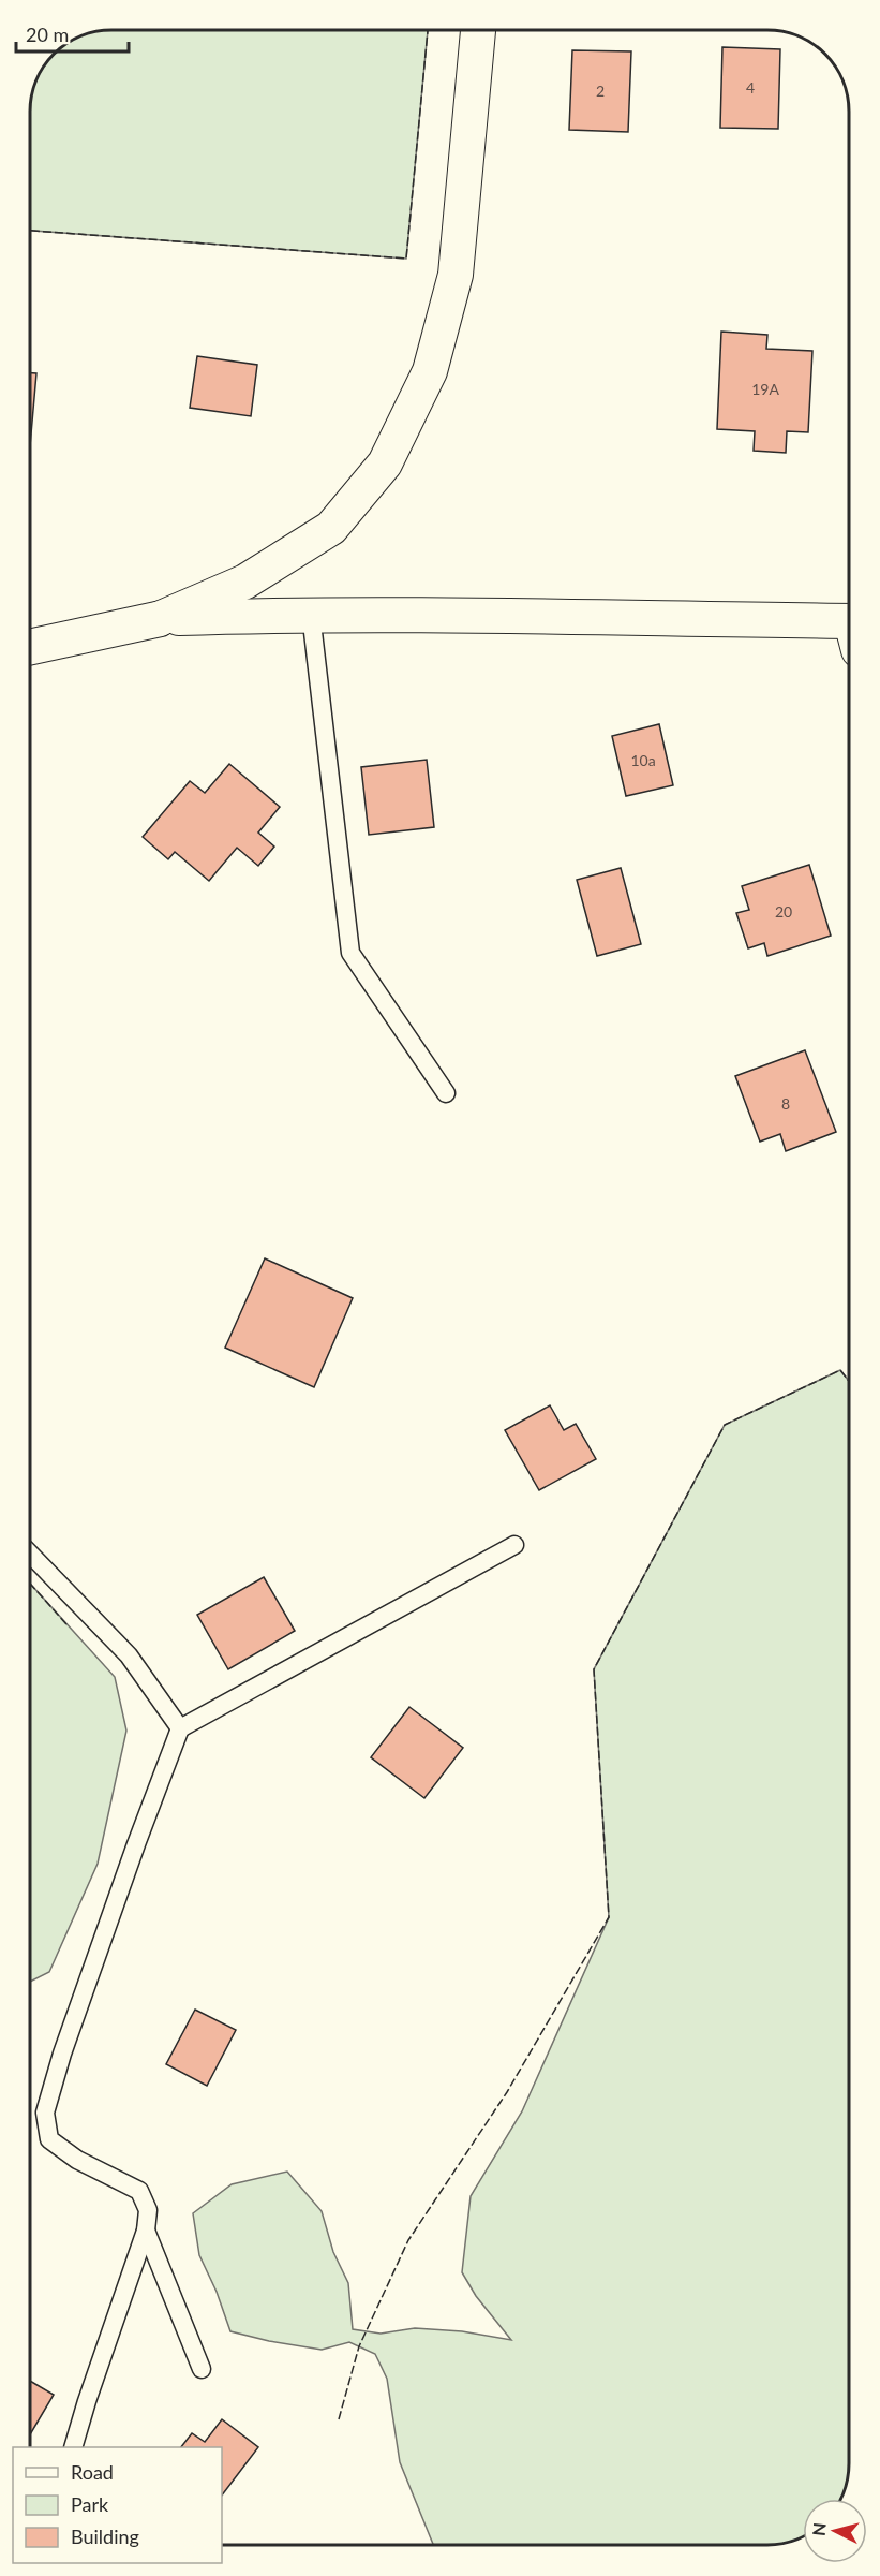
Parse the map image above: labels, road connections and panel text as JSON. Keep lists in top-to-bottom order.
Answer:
{
  "house_numbers": [
    "4",
    "2",
    "19А",
    "10а",
    "20",
    "8"
  ],
  "legend": ["Road", "Park", "Building"],
  "scale_bar": "20 m",
  "north": "left"
}
